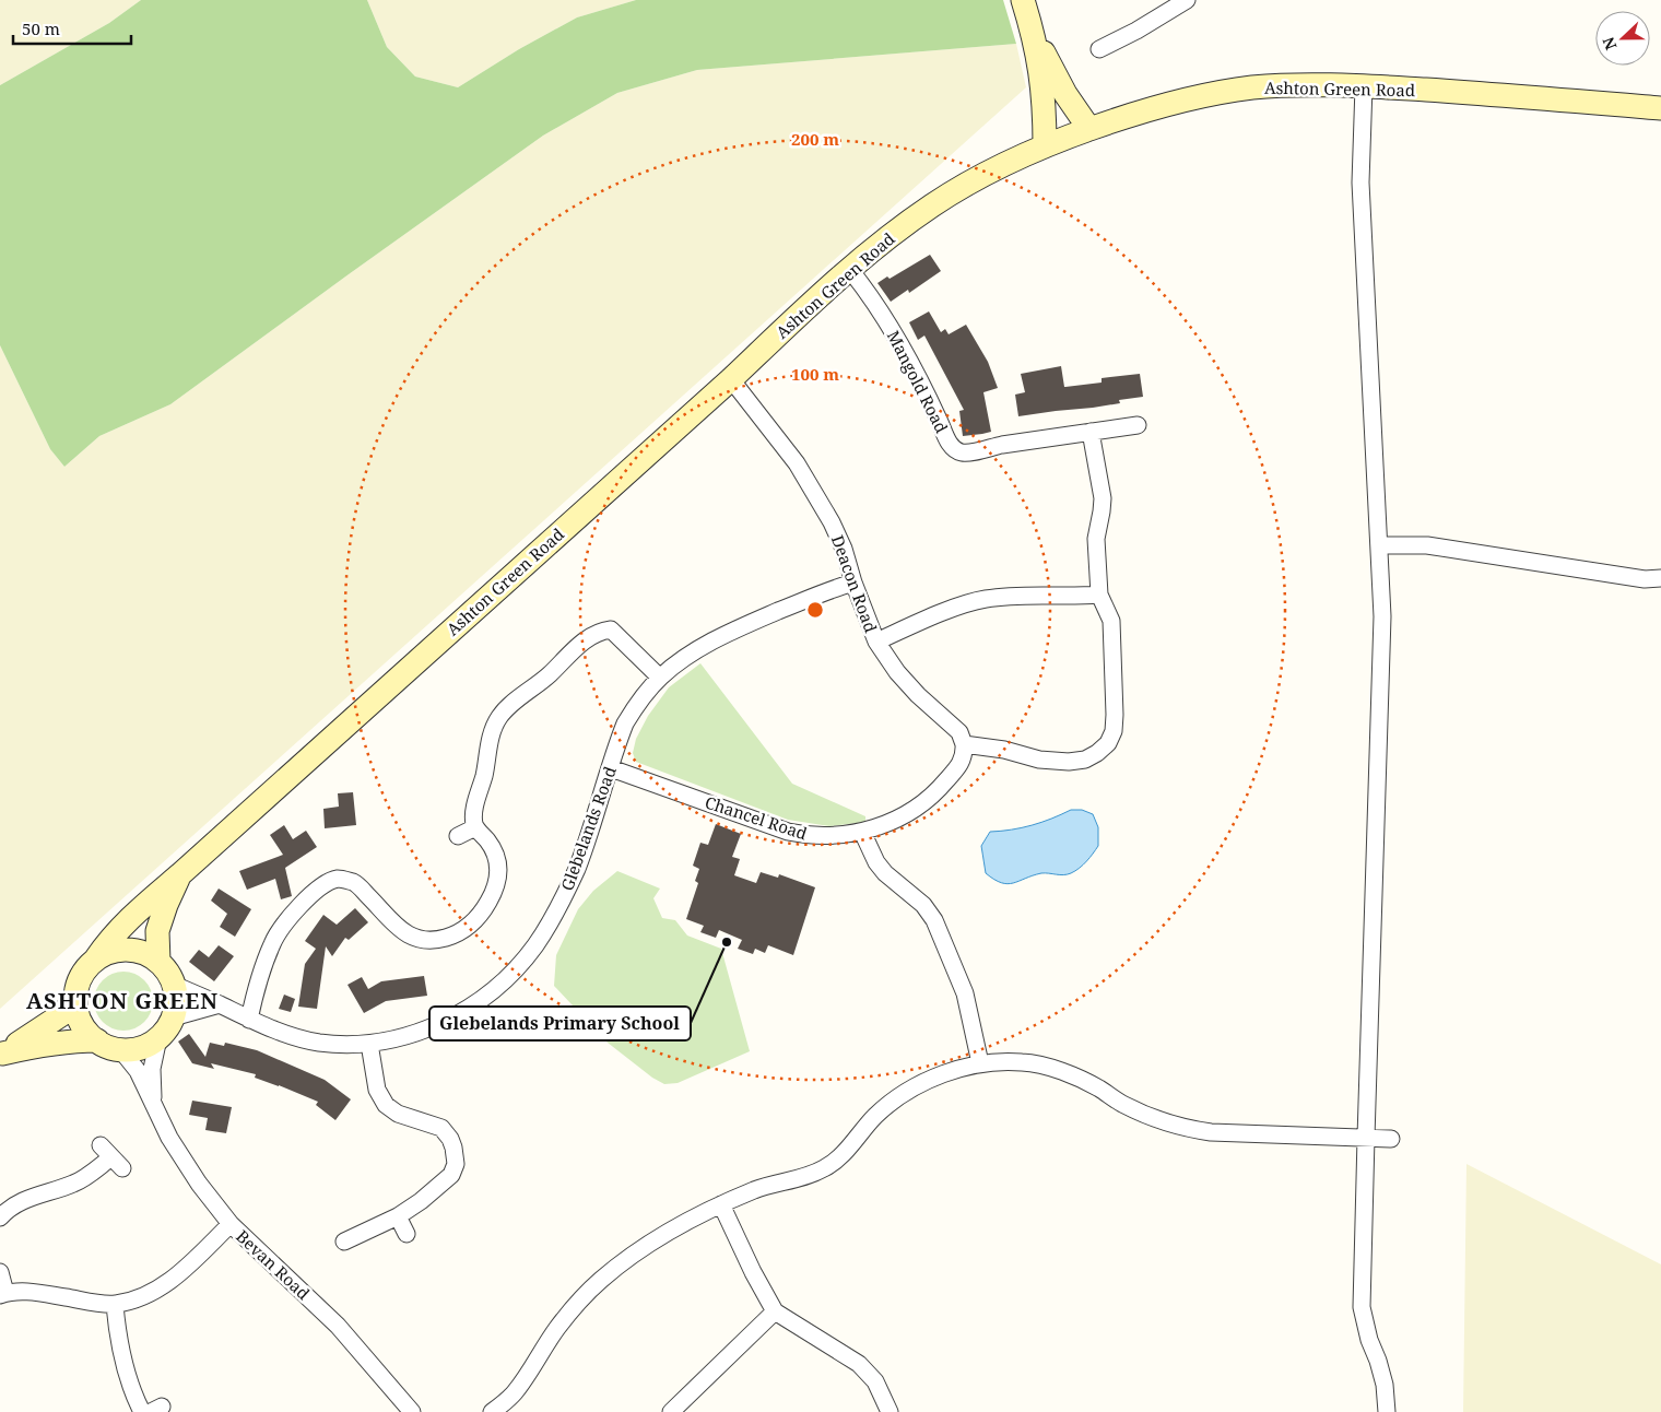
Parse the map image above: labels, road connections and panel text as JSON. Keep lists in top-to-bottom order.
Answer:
{
  "streets": {
    "street": [
      "Ashton Green Road",
      "Mangold Road",
      "Deacon Road",
      "Chancel Road",
      "Glebelands Road",
      "Bevan Road"
    ]
  },
  "crossings": [
    ["Ashton Green Road", "Mangold Road"],
    ["Ashton Green Road", "Deacon Road"],
    ["Ashton Green Road", "Glebelands Road"],
    ["Ashton Green Road", "Bevan Road"],
    ["Deacon Road", "Chancel Road"],
    ["Deacon Road", "Glebelands Road"],
    ["Chancel Road", "Glebelands Road"],
    ["Glebelands Road", "Bevan Road"]
  ],
  "districts": ["ASHTON GREEN"],
  "places": ["Glebelands Primary School"],
  "scale_bar": "50 m",
  "north": "left",
  "rings": ["200 m", "100 m"]
}
